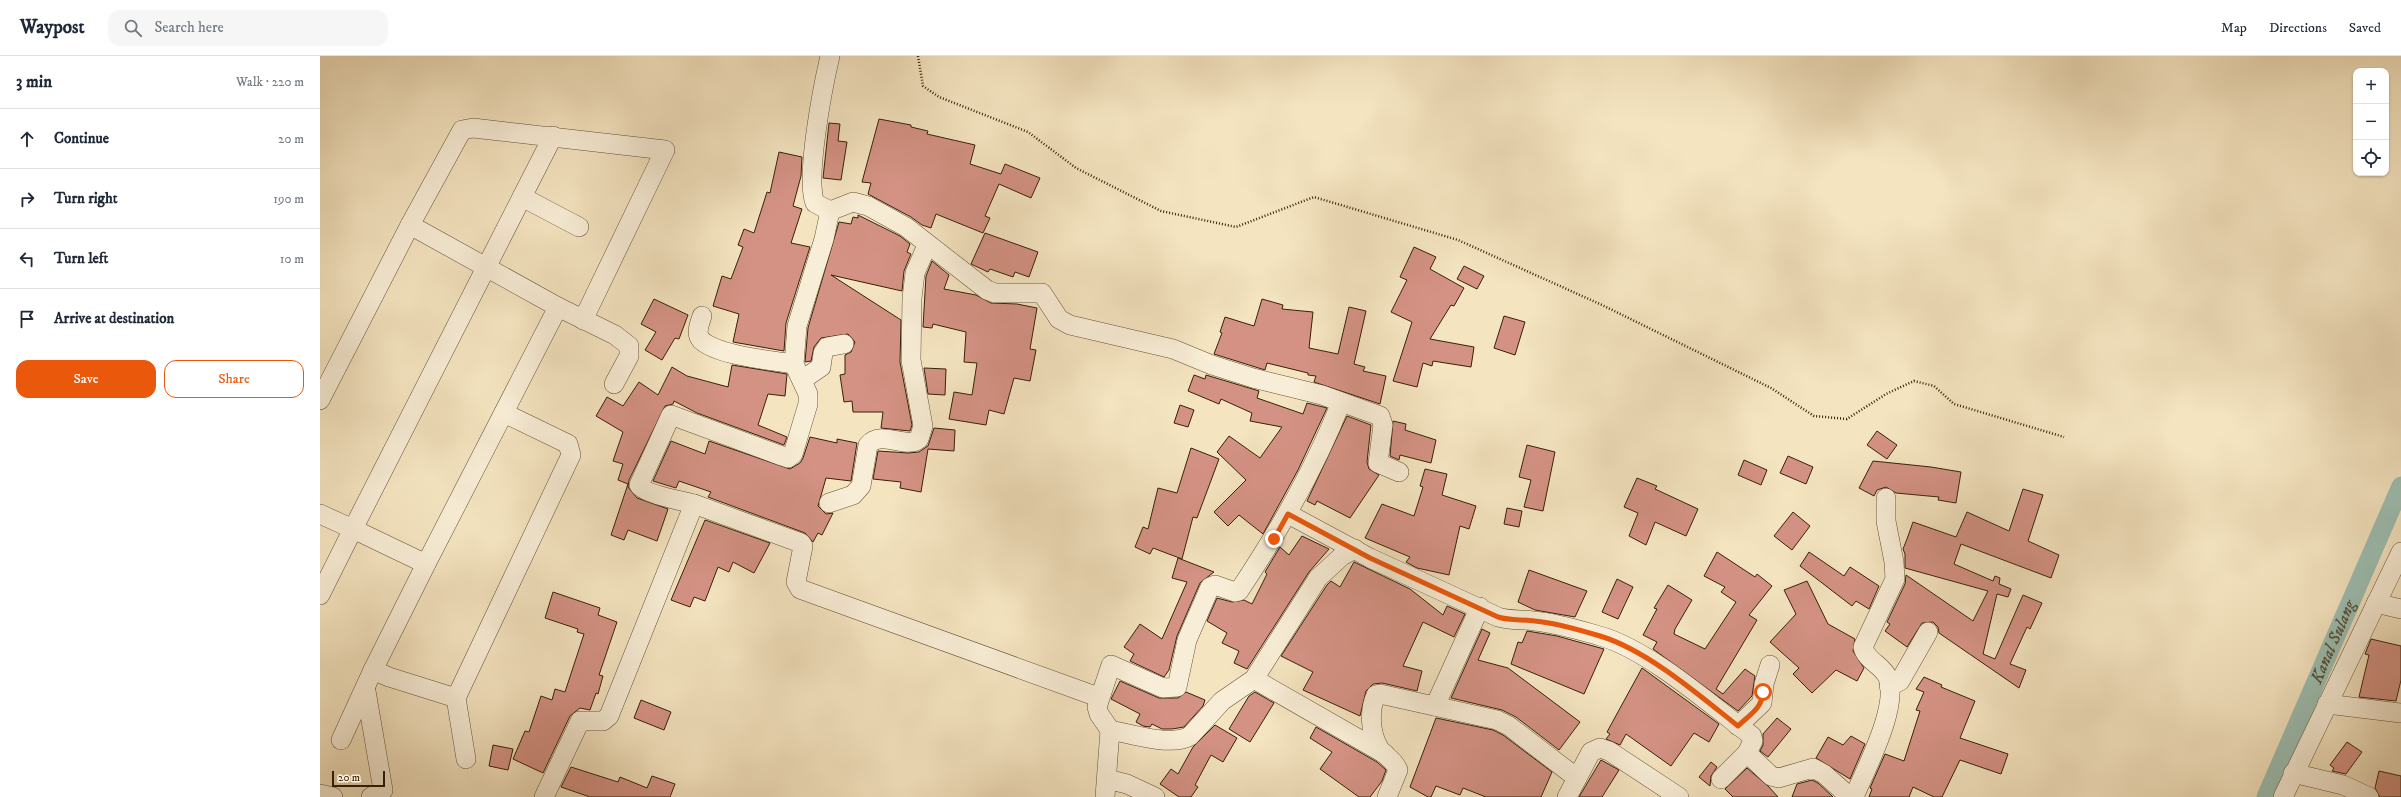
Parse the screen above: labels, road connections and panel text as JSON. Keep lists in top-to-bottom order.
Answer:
{
  "water": ["Kanal Sulang"],
  "scale_bar": "20 m",
  "page": {
    "header": "Waypost",
    "search": "Search here",
    "nav": ["Map", "Directions", "Saved"],
    "heading": ["3 min", "Walk · 220 m"],
    "map_buttons": ["+", "−"],
    "list": [
      ["Continue", "20 m"],
      ["Turn right", "190 m"],
      ["Turn left", "10 m"],
      "Arrive at destination"
    ],
    "buttons": ["Save", "Share"],
    "scale": "20 m"
  }
}
